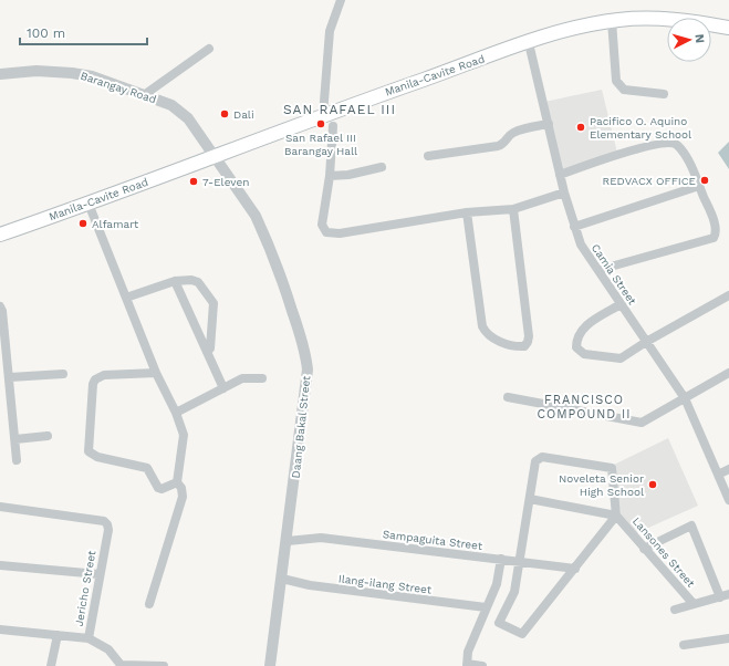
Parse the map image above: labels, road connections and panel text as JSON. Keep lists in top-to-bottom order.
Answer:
{
  "streets": {
    "main road": ["Manila-Cavite Road"],
    "street": [
      "Barangay Road",
      "Camia Street",
      "Daang Bakal Street",
      "Sampaguita Street",
      "Lansones Street",
      "Ilang-ilang Street",
      "Jericho Street"
    ]
  },
  "crossings": [
    ["Manila-Cavite Road", "Barangay Road"],
    ["Manila-Cavite Road", "Camia Street"],
    ["Manila-Cavite Road", "Daang Bakal Street"],
    ["Barangay Road", "Daang Bakal Street"],
    ["Daang Bakal Street", "Sampaguita Street"],
    ["Daang Bakal Street", "Ilang-ilang Street"]
  ],
  "districts": ["SAN RAFAEL III", "FRANCISCO COMPOUND II"],
  "places": [
    "Dali",
    "San Rafael III Barangay Hall",
    "Pacifico O. Aquino Elementary School",
    "REDVACX OFFICE",
    "7-Eleven",
    "Alfamart",
    "Noveleta Senior High School"
  ],
  "scale_bar": "100 m",
  "north": "right"
}
